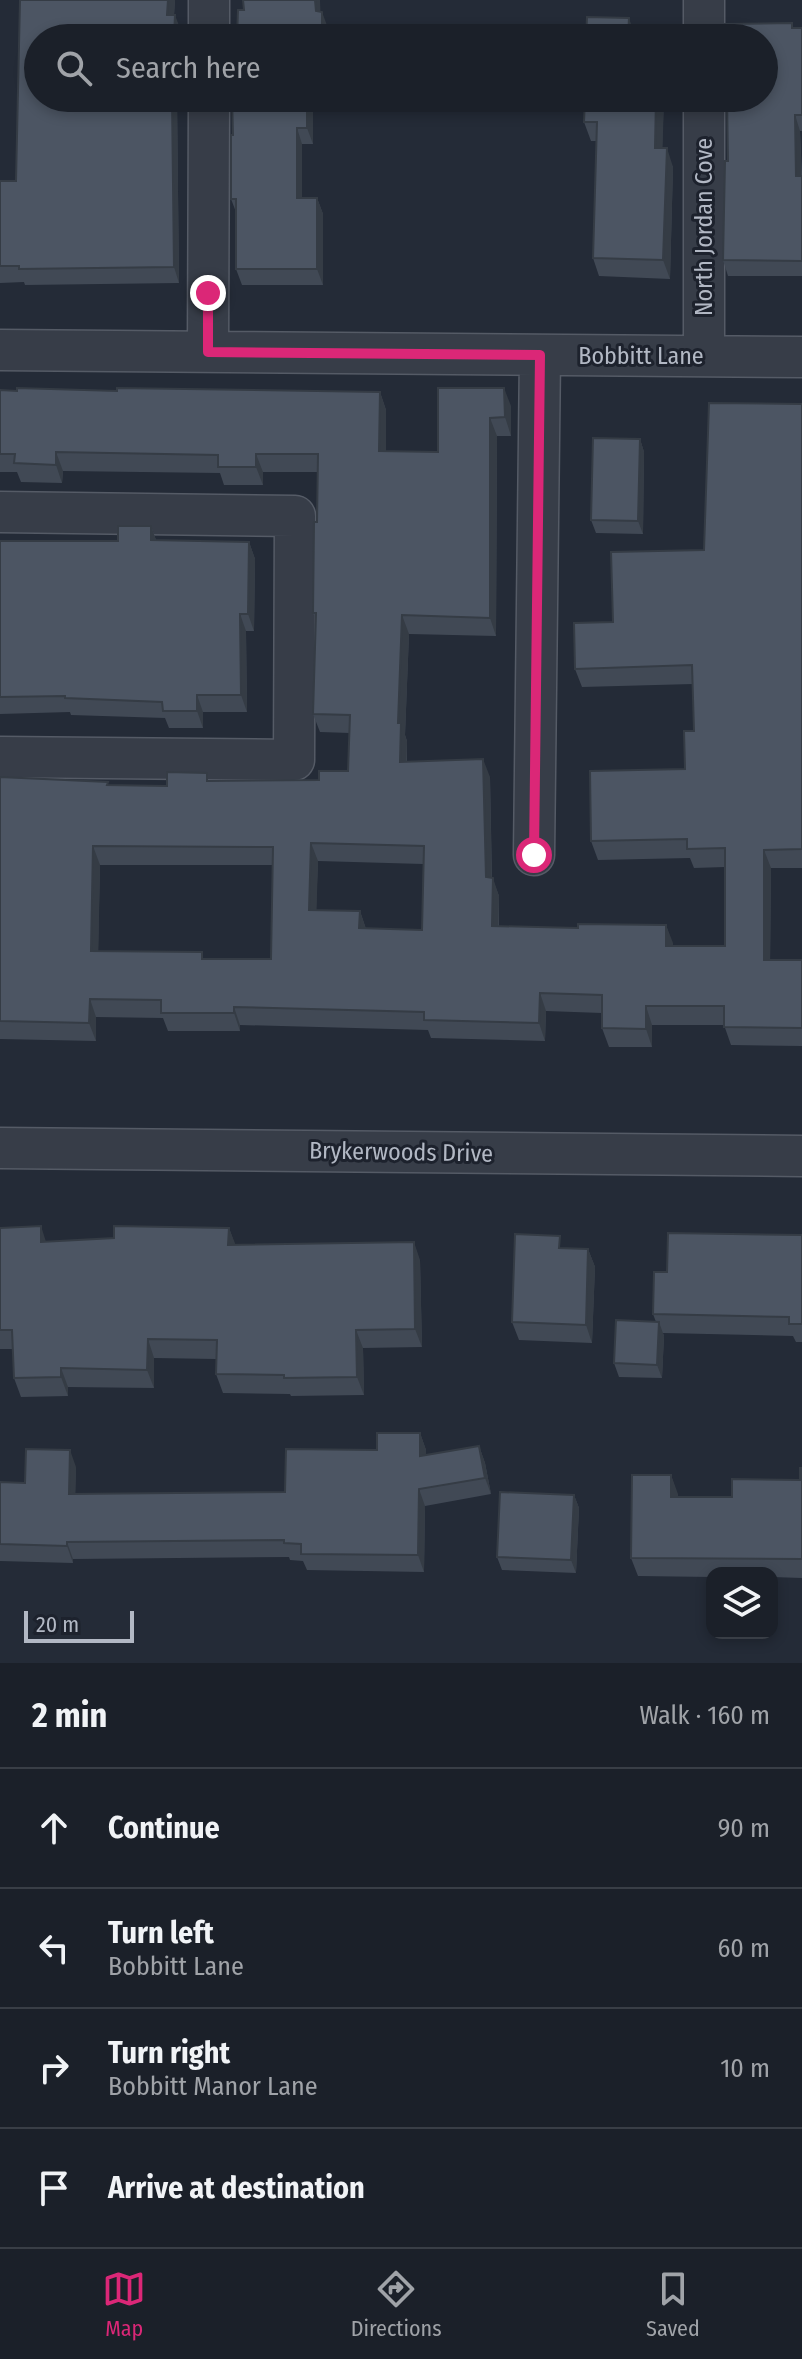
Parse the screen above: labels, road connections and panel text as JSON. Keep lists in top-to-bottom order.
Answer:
{
  "streets": {
    "street": ["North Jordan Cove", "Bobbitt Lane", "Brykerwoods Drive"]
  },
  "crossings": [
    ["North Jordan Cove", "Bobbitt Lane"]
  ],
  "scale_bar": "20 m",
  "page": {
    "search": "Search here",
    "scale": "20 m",
    "heading": ["2 min", "Walk · 160 m"],
    "list": [
      ["Continue", "90 m"],
      ["Turn left", "Bobbitt Lane", "60 m"],
      ["Turn right", "Bobbitt Manor Lane", "10 m"],
      "Arrive at destination"
    ],
    "nav": ["Map", "Directions", "Saved"]
  }
}
